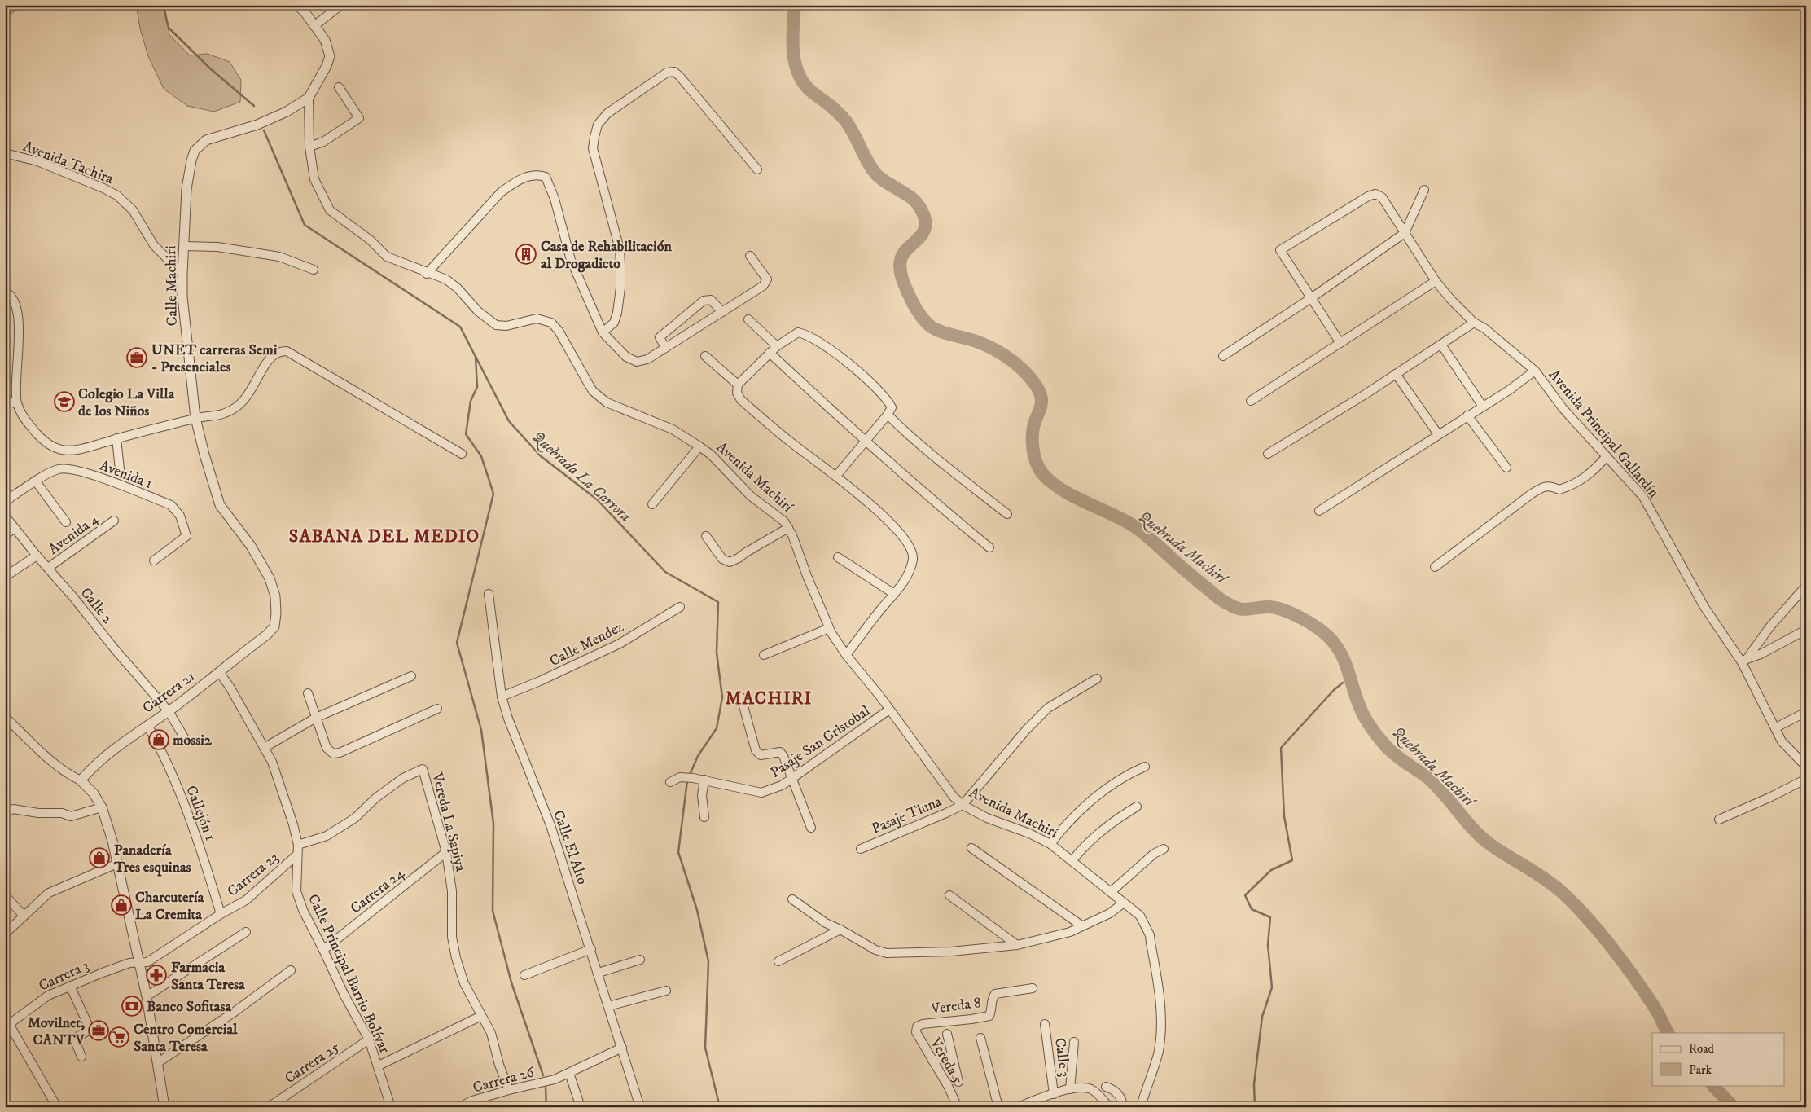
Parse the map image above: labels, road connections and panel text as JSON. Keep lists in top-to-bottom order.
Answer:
{
  "streets": {
    "street": [
      "Avenida Tachira",
      "Calle Machiri",
      "Avenida Principal Gallardín",
      "Avenida 1",
      "Avenida Machirí",
      "Avenida 4",
      "Calle 2",
      "Calle Mendez",
      "Carrera 21",
      "Pasaje San Cristobal",
      "Callejón 1",
      "Pasaje Tiuna",
      "Vereda La Sapiya",
      "Calle El Alto",
      "Carrera 23",
      "Carrera 24",
      "Calle Principal Barrio Bolívar",
      "Carrera 3",
      "Vereda 8",
      "Calle 3",
      "Vereda 5",
      "Carrera 25",
      "Carrera 26"
    ]
  },
  "crossings": [
    ["Avenida Tachira", "Calle Machiri"],
    ["Calle Machiri", "Avenida Machirí"],
    ["Calle Machiri", "Carrera 21"],
    ["Avenida Machirí", "Pasaje San Cristobal"],
    ["Avenida Machirí", "Pasaje Tiuna"],
    ["Avenida 4", "Calle 2"],
    ["Calle 2", "Carrera 21"],
    ["Calle Mendez", "Calle El Alto"],
    ["Carrera 21", "Callejón 1"],
    ["Carrera 21", "Calle Principal Barrio Bolívar"],
    ["Callejón 1", "Carrera 23"],
    ["Vereda La Sapiya", "Carrera 24"],
    ["Vereda La Sapiya", "Calle Principal Barrio Bolívar"],
    ["Vereda La Sapiya", "Carrera 26"],
    ["Calle El Alto", "Carrera 26"],
    ["Carrera 23", "Calle Principal Barrio Bolívar"],
    ["Carrera 23", "Carrera 3"],
    ["Carrera 24", "Calle Principal Barrio Bolívar"],
    ["Calle Principal Barrio Bolívar", "Carrera 25"],
    ["Vereda 8", "Vereda 5"]
  ],
  "districts": ["SABANA DEL MEDIO", "MACHIRI"],
  "water": ["Quebrada La Carrora", "Quebrada Machirí"],
  "places": {
    "building": ["Casa de Rehabilitación al Drogadicto"],
    "office": ["UNET carreras Semi - Presenciales", "Movilnet, CANTV"],
    "school or university": ["Colegio La Villa de los Niños"],
    "shop": ["mossi2", "Panadería Tres esquinas", "Charcutería La Cremita"],
    "pharmacy": ["Farmacia Santa Teresa"],
    "bank": ["Banco Sofitasa"],
    "supermarket": ["Centro Comercial Santa Teresa"]
  },
  "legend": ["Road", "Park"]
}
